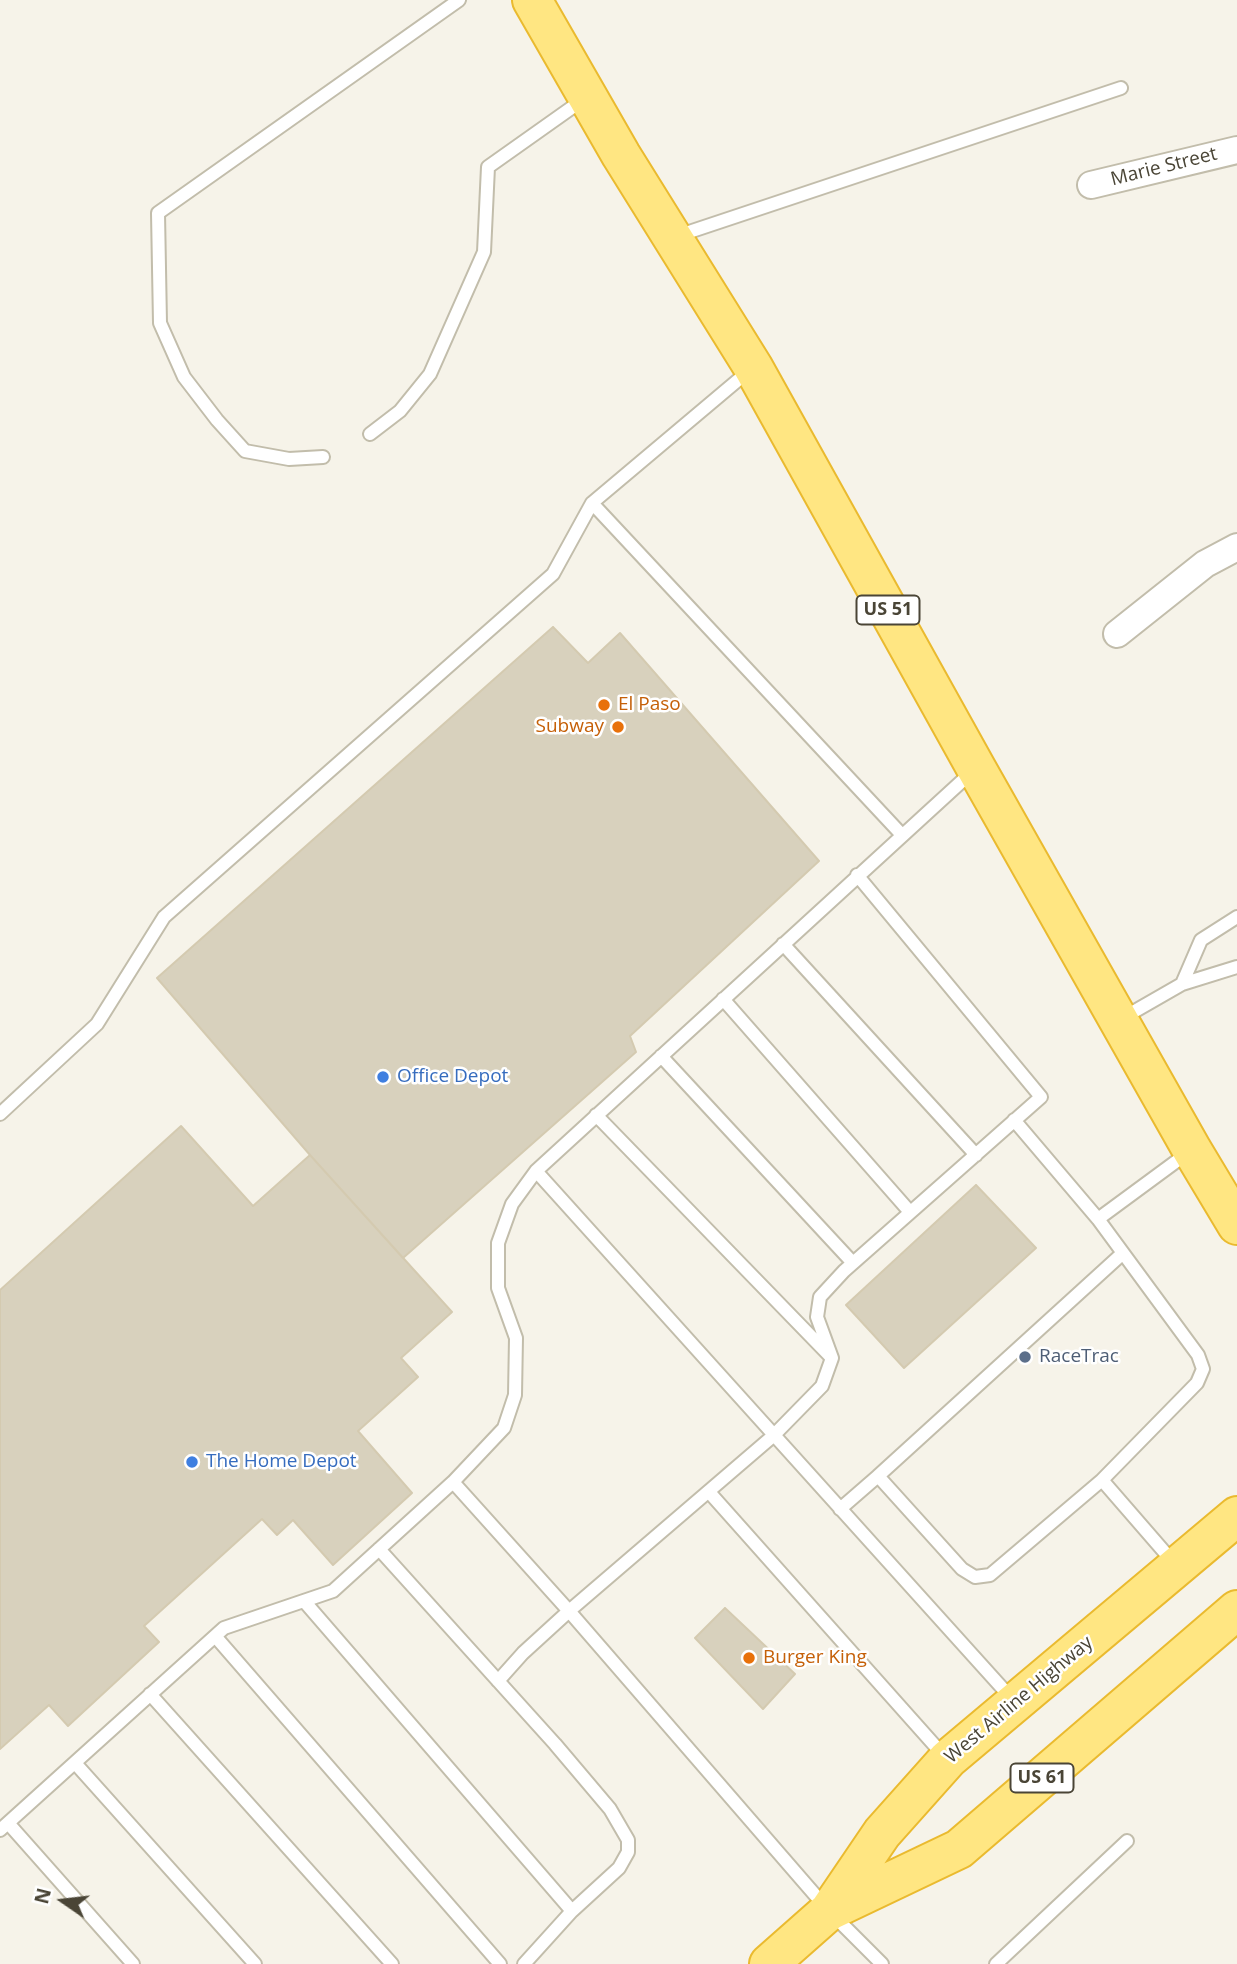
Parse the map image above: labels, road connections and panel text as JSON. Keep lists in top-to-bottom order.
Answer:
{
  "streets": {
    "highway": ["US 51", "West Airline Highway", "US 61"],
    "street": ["Marie Street"]
  },
  "places": [
    "El Paso",
    "Subway",
    "Office Depot",
    "RaceTrac",
    "The Home Depot",
    "Burger King"
  ],
  "north": "left"
}
